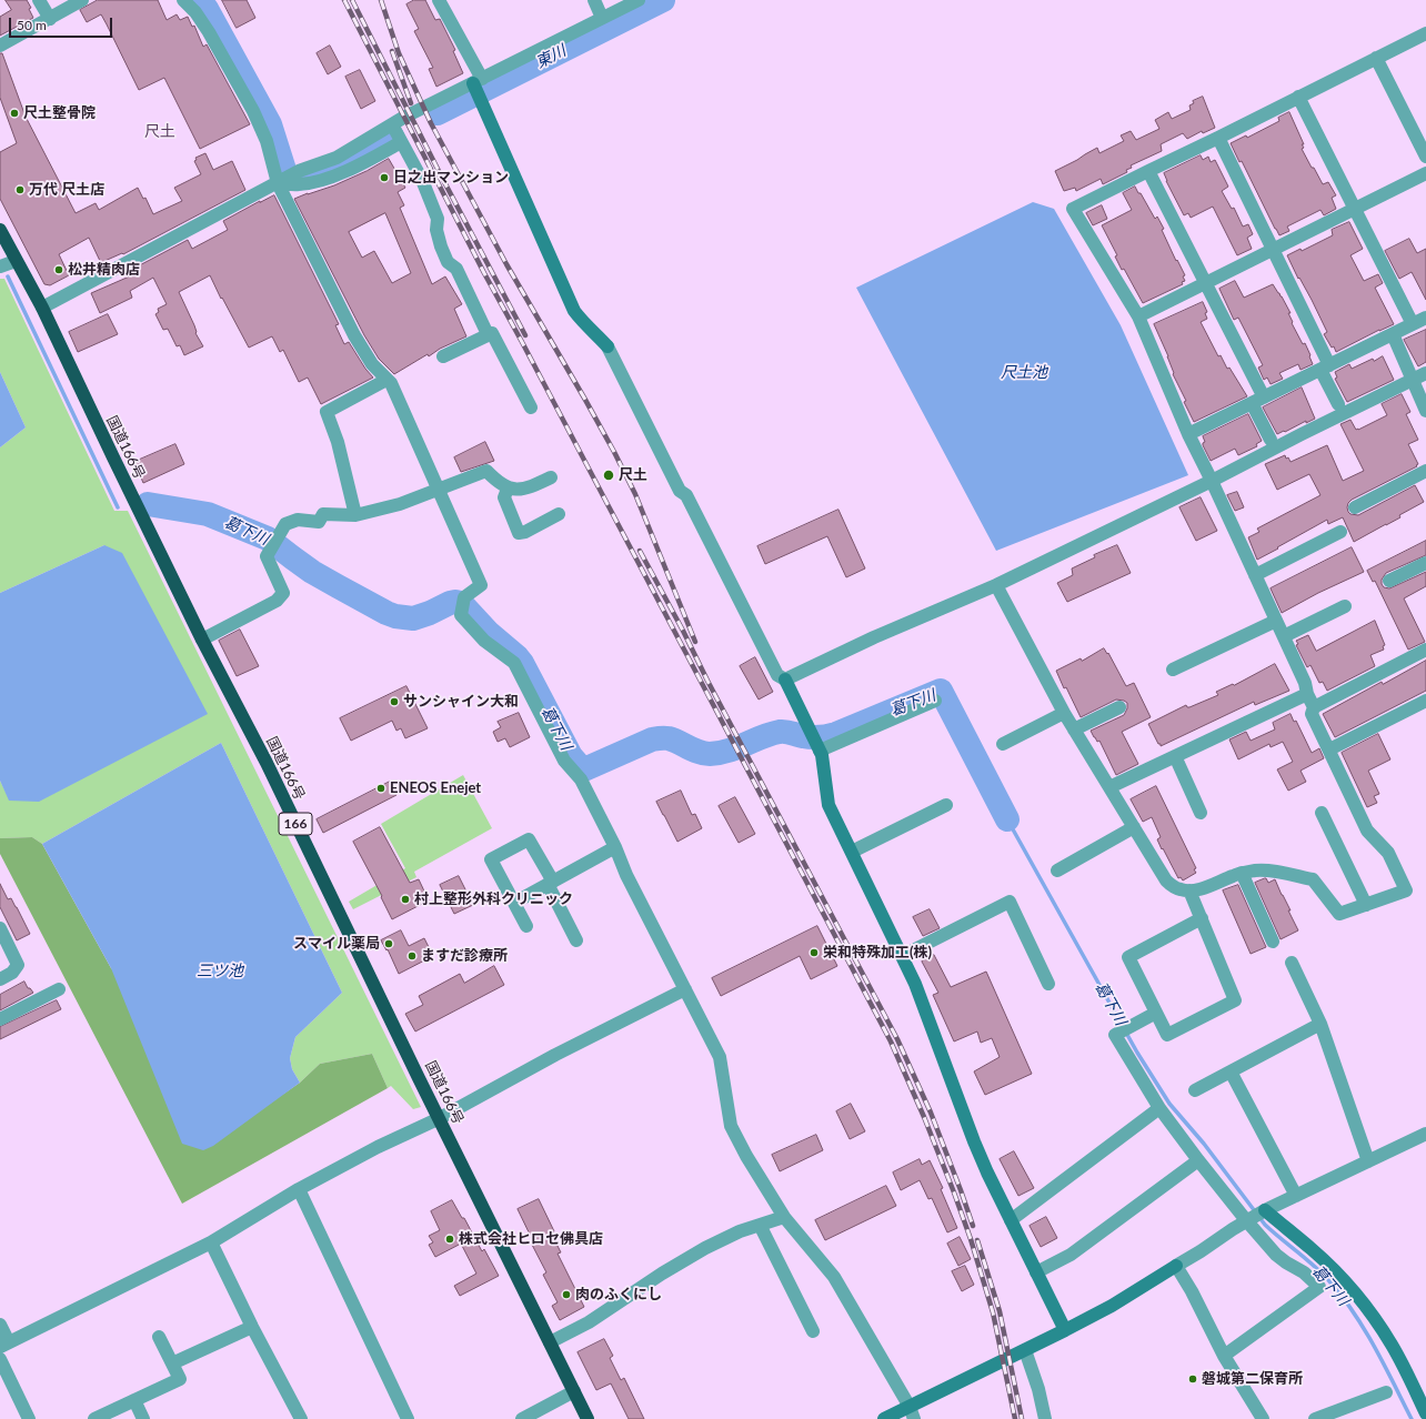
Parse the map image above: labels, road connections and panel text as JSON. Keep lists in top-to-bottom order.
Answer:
{
  "streets": {
    "highway": ["国道166号", "166"]
  },
  "districts": ["尺土"],
  "water": [
    "東川",
    "尺土池",
    "葛下川",
    "三ツ池"
  ],
  "places": [
    "尺土整骨院",
    "日之出マンション",
    "万代 尺土店",
    "松井精肉店",
    "尺土",
    "サンシャイン大和",
    "ENEOS Enejet",
    "村上整形外科クリニック",
    "スマイル薬局",
    "栄和特殊加工(株)",
    "ますだ診療所",
    "株式会社ヒロセ佛具店",
    "肉のふくにし",
    "磐城第二保育所"
  ],
  "scale_bar": "50 m"
}
